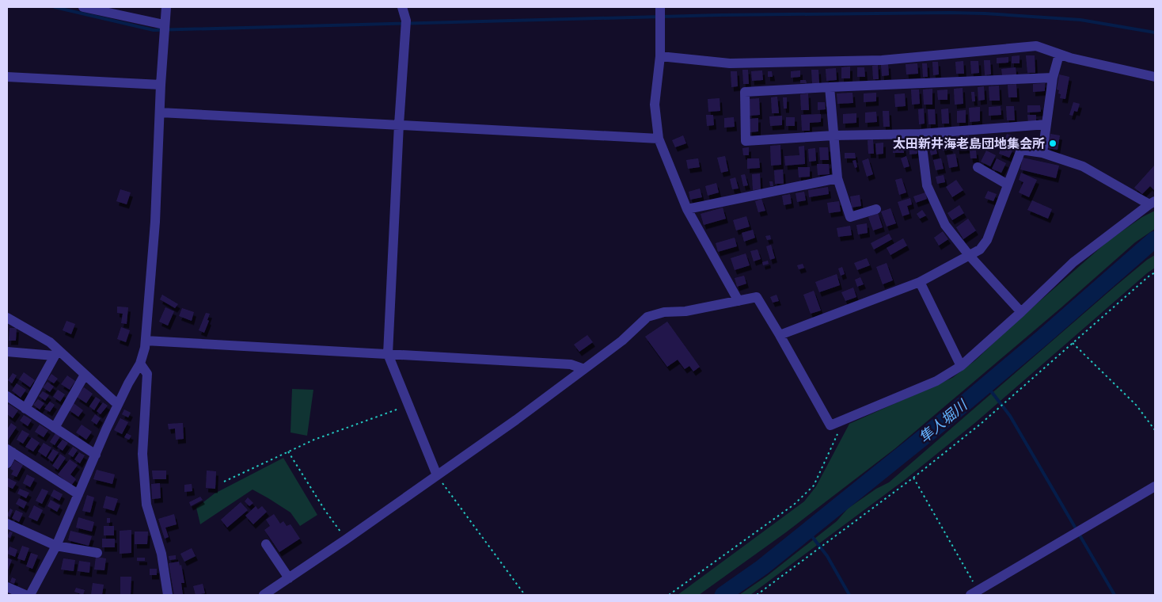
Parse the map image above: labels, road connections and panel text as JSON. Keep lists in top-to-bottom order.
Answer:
{
  "water": ["隼人堀川"],
  "places": ["太田新井海老島団地集会所"]
}
